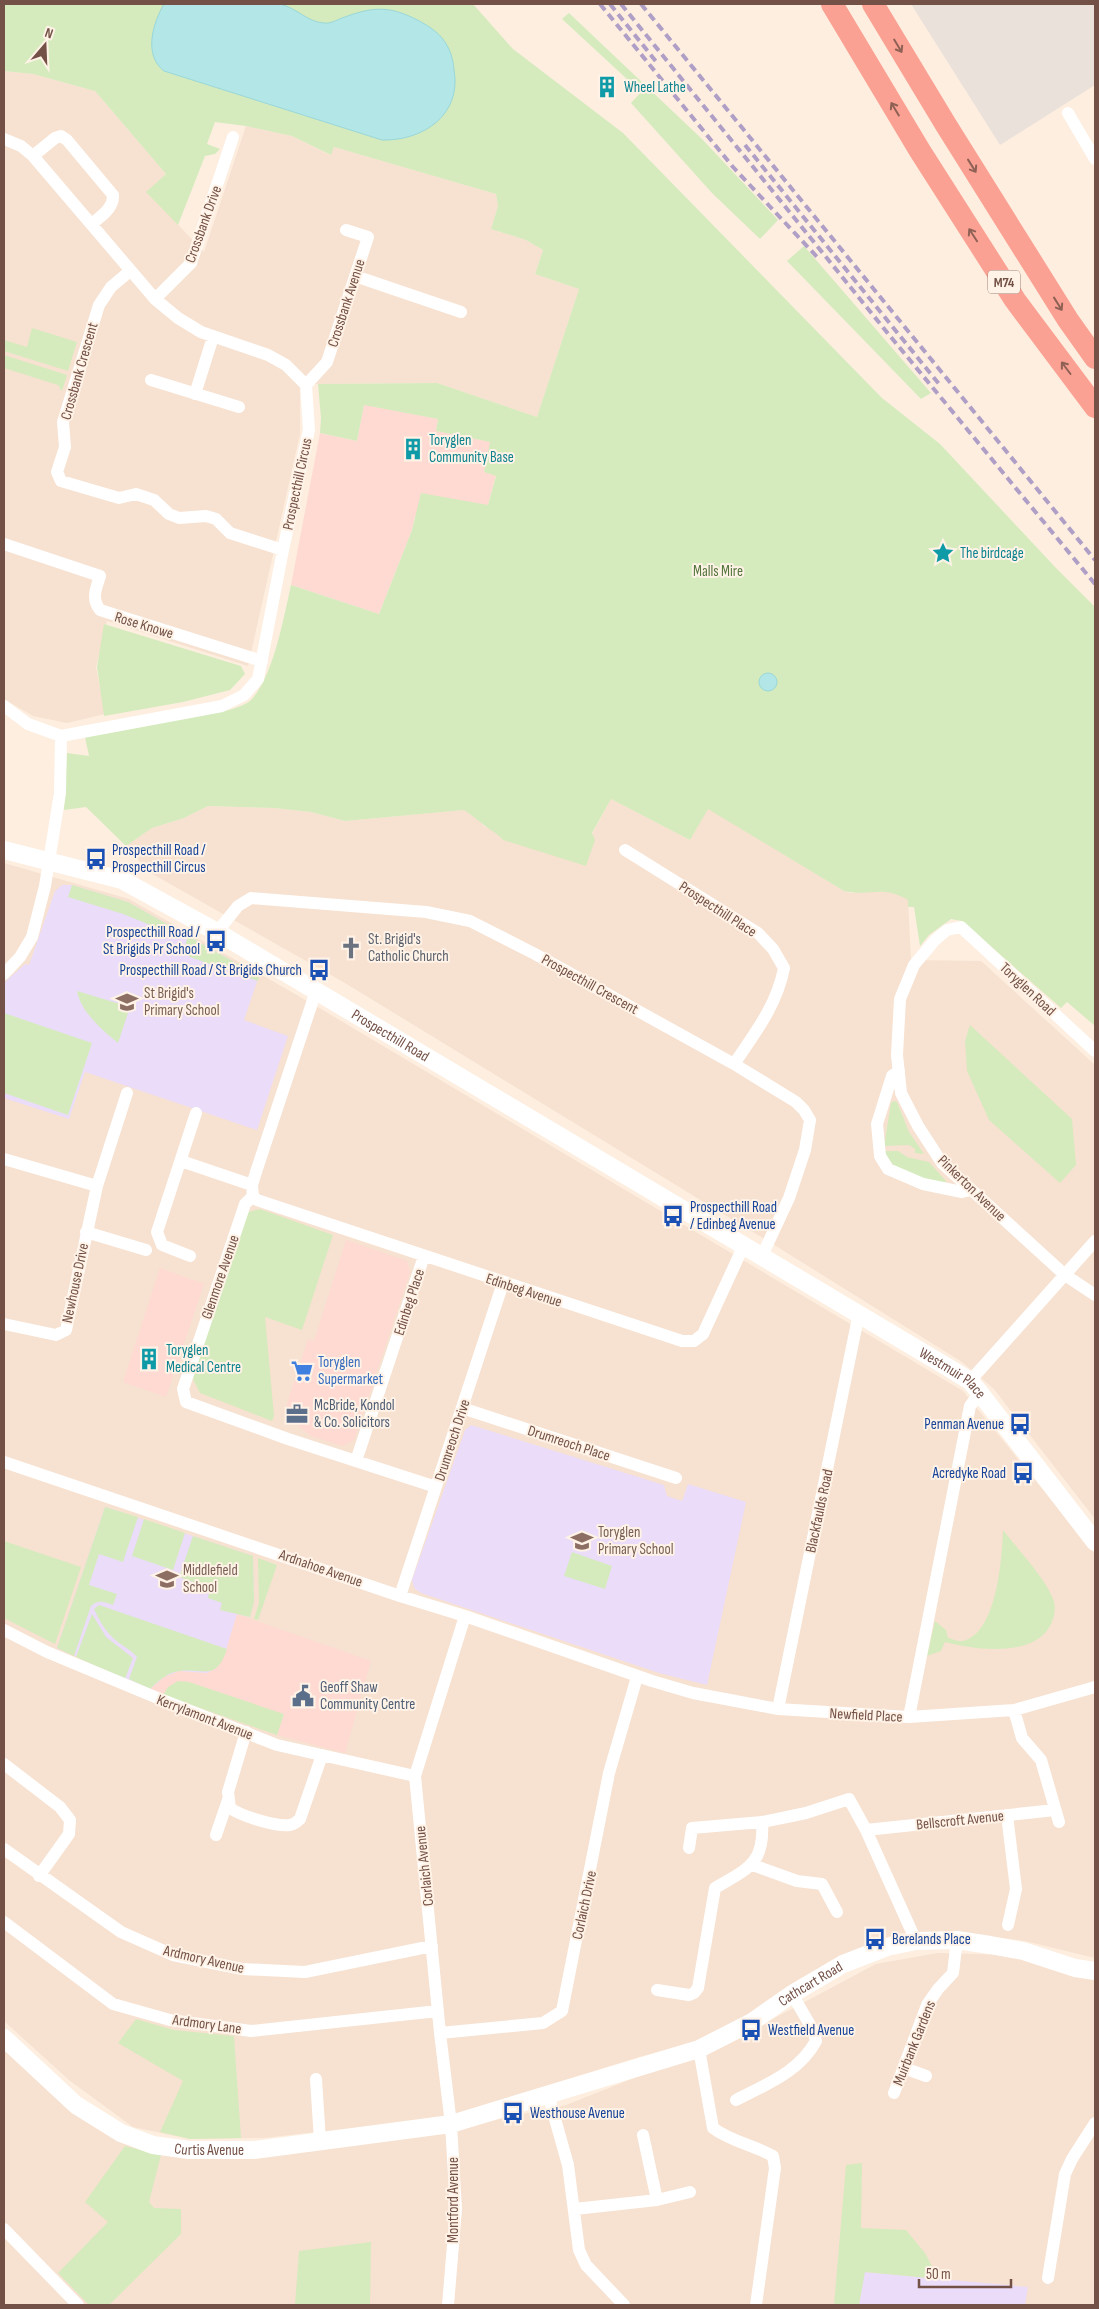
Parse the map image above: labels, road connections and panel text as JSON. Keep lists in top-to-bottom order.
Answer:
{
  "streets": {
    "highway": ["M74"],
    "main road": [
      "Prospecthill Road",
      "Westmuir Place",
      "Cathcart Road",
      "Curtis Avenue"
    ],
    "street": [
      "Crossbank Drive",
      "Crossbank Avenue",
      "Crossbank Crescent",
      "Prospecthill Circus",
      "Rose Knowe",
      "Prospecthill Place",
      "Prospecthill Crescent",
      "Toryglen Road",
      "Pinkerton Avenue",
      "Glenmore Avenue",
      "Newhouse Drive",
      "Edinbeg Avenue",
      "Edinbeg Place",
      "Drumreoch Drive",
      "Drumreoch Place",
      "Blackfaulds Road",
      "Ardnahoe Avenue",
      "Newfield Place",
      "Kerrylamont Avenue",
      "Bellscroft Avenue",
      "Corlaich Avenue",
      "Corlaich Drive",
      "Ardmory Avenue",
      "Ardmory Lane",
      "Muirbank Gardens",
      "Montford Avenue"
    ]
  },
  "crossings": [
    ["Crossbank Avenue", "Prospecthill Circus"],
    ["Crossbank Crescent", "Prospecthill Circus"],
    ["Prospecthill Circus", "Rose Knowe"],
    ["Prospecthill Place", "Prospecthill Crescent"],
    ["Prospecthill Crescent", "Prospecthill Road"],
    ["Prospecthill Crescent", "Westmuir Place"],
    ["Toryglen Road", "Pinkerton Avenue"],
    ["Prospecthill Road", "Glenmore Avenue"],
    ["Prospecthill Road", "Edinbeg Avenue"],
    ["Prospecthill Road", "Westmuir Place"],
    ["Glenmore Avenue", "Edinbeg Avenue"],
    ["Glenmore Avenue", "Edinbeg Place"],
    ["Glenmore Avenue", "Drumreoch Drive"],
    ["Edinbeg Avenue", "Edinbeg Place"],
    ["Edinbeg Avenue", "Drumreoch Drive"],
    ["Westmuir Place", "Blackfaulds Road"],
    ["Drumreoch Drive", "Drumreoch Place"],
    ["Drumreoch Drive", "Ardnahoe Avenue"],
    ["Blackfaulds Road", "Newfield Place"],
    ["Ardnahoe Avenue", "Newfield Place"],
    ["Ardnahoe Avenue", "Corlaich Avenue"],
    ["Ardnahoe Avenue", "Corlaich Drive"],
    ["Newfield Place", "Bellscroft Avenue"],
    ["Newfield Place", "Corlaich Drive"],
    ["Kerrylamont Avenue", "Corlaich Avenue"],
    ["Corlaich Avenue", "Corlaich Drive"],
    ["Corlaich Avenue", "Ardmory Avenue"],
    ["Corlaich Avenue", "Cathcart Road"],
    ["Corlaich Avenue", "Ardmory Lane"],
    ["Corlaich Avenue", "Curtis Avenue"],
    ["Corlaich Avenue", "Montford Avenue"],
    ["Cathcart Road", "Muirbank Gardens"],
    ["Cathcart Road", "Curtis Avenue"],
    ["Cathcart Road", "Montford Avenue"],
    ["Curtis Avenue", "Montford Avenue"]
  ],
  "parks": ["Malls Mire"],
  "places": {
    "building": ["Wheel Lathe", "Toryglen Community Base", "Toryglen Medical Centre"],
    "place": ["The birdcage"],
    "bus stop": [
      "Prospecthill Road / Prospecthill Circus",
      "Prospecthill Road / St Brigids Pr School",
      "Prospecthill Road / St Brigids Church",
      "Prospecthill Road / Edinbeg Avenue",
      "Penman Avenue",
      "Acredyke Road",
      "Berelands Place",
      "Westfield Avenue",
      "Westhouse Avenue"
    ],
    "church": ["St. Brigid's Catholic Church"],
    "school or university": ["St Brigid's Primary School", "Toryglen Primary School", "Middlefield School"],
    "supermarket": ["Toryglen Supermarket"],
    "office": ["McBride, Kondol & Co. Solicitors"],
    "public building": ["Geoff Shaw Community Centre"]
  },
  "scale_bar": "50 m",
  "north": "top"
}
